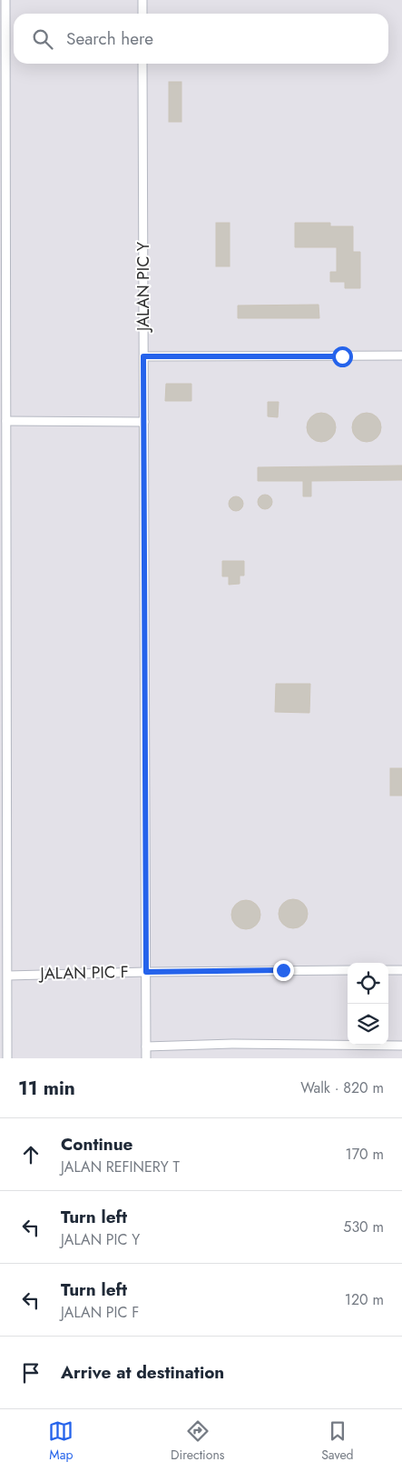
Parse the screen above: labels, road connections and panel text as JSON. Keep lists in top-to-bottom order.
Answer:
{
  "streets": {
    "street": ["JALAN PIC Y", "JALAN PIC F"]
  },
  "crossings": [
    ["JALAN PIC Y", "JALAN PIC F"]
  ],
  "page": {
    "search": "Search here",
    "heading": ["11 min", "Walk · 820 m"],
    "list": [
      ["Continue", "JALAN REFINERY T", "170 m"],
      ["Turn left", "JALAN PIC Y", "530 m"],
      ["Turn left", "JALAN PIC F", "120 m"],
      "Arrive at destination"
    ],
    "nav": ["Map", "Directions", "Saved"]
  }
}
